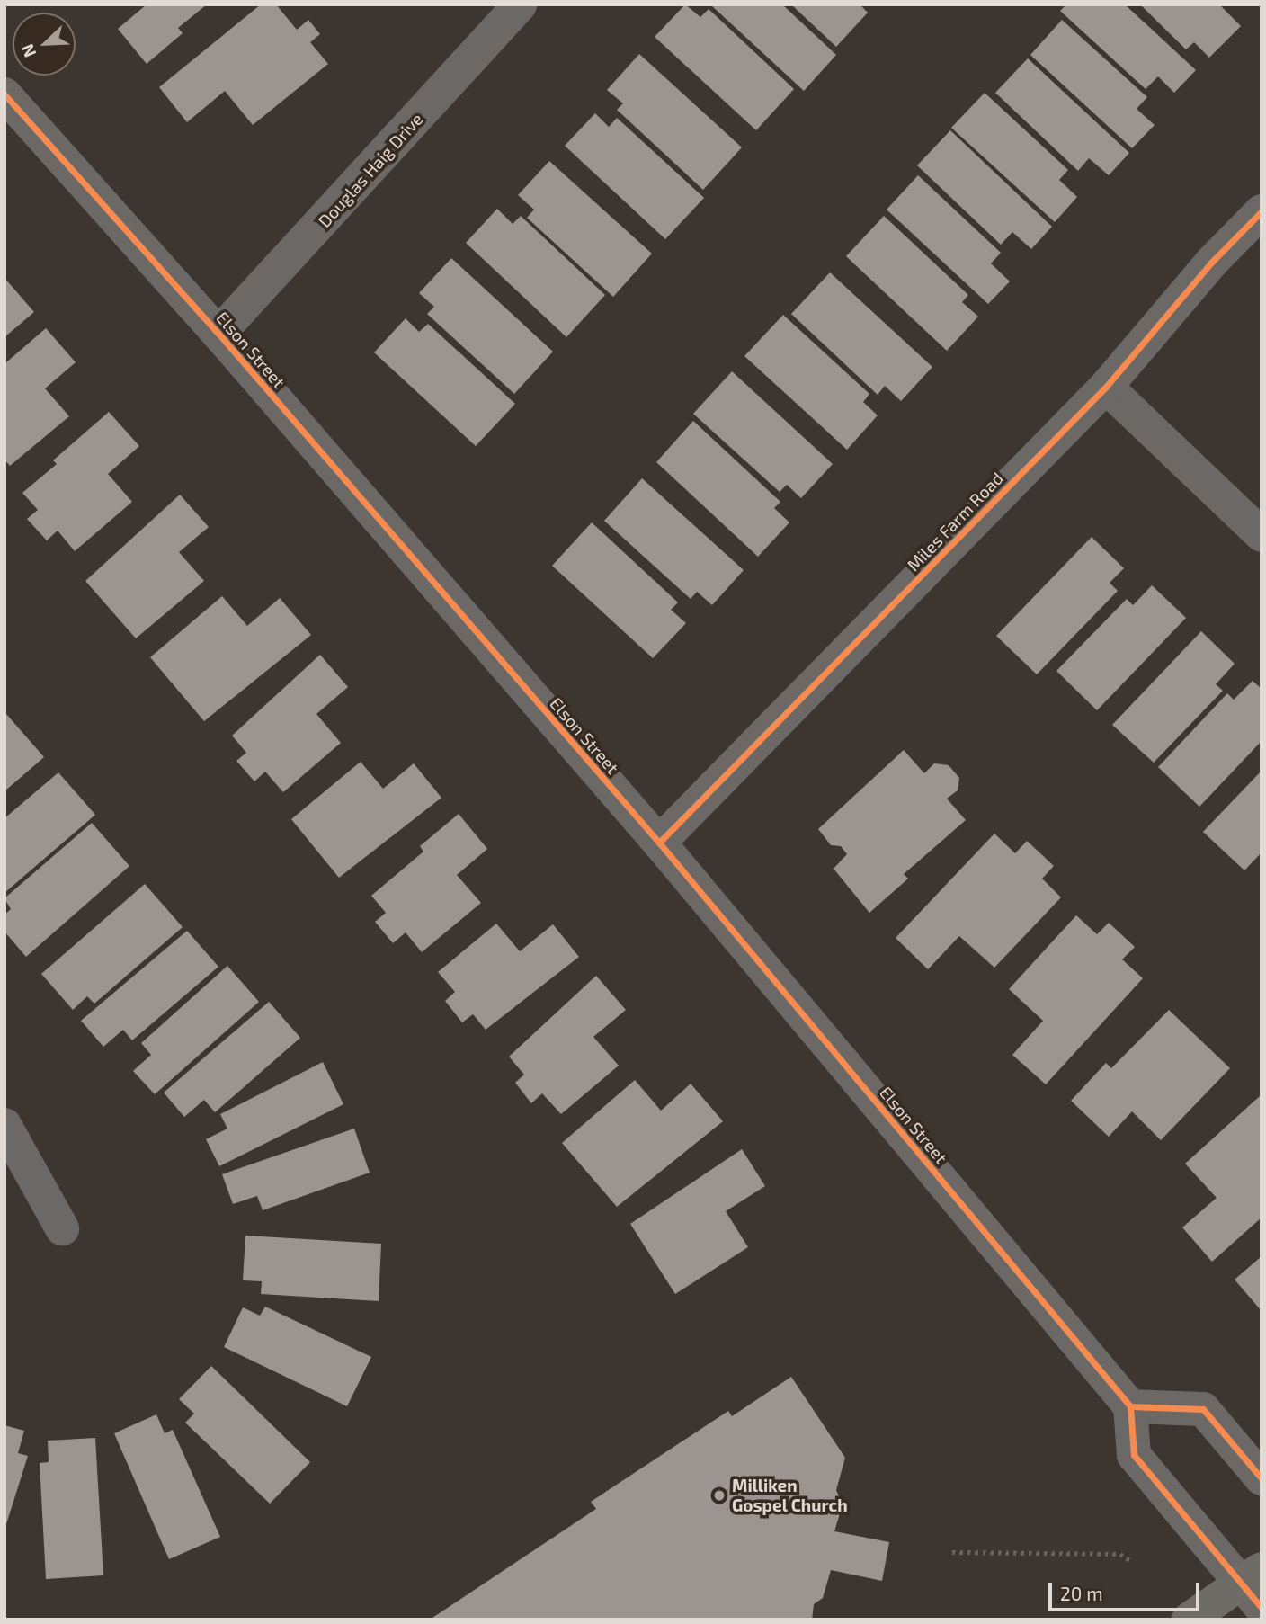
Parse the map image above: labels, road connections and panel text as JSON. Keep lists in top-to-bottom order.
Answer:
{
  "streets": {
    "street": ["Douglas Haig Drive", "Elson Street", "Miles Farm Road"]
  },
  "crossings": [
    ["Douglas Haig Drive", "Elson Street"],
    ["Elson Street", "Miles Farm Road"]
  ],
  "places": ["Milliken Gospel Church"],
  "scale_bar": "20 m",
  "north": "bottom left"
}
